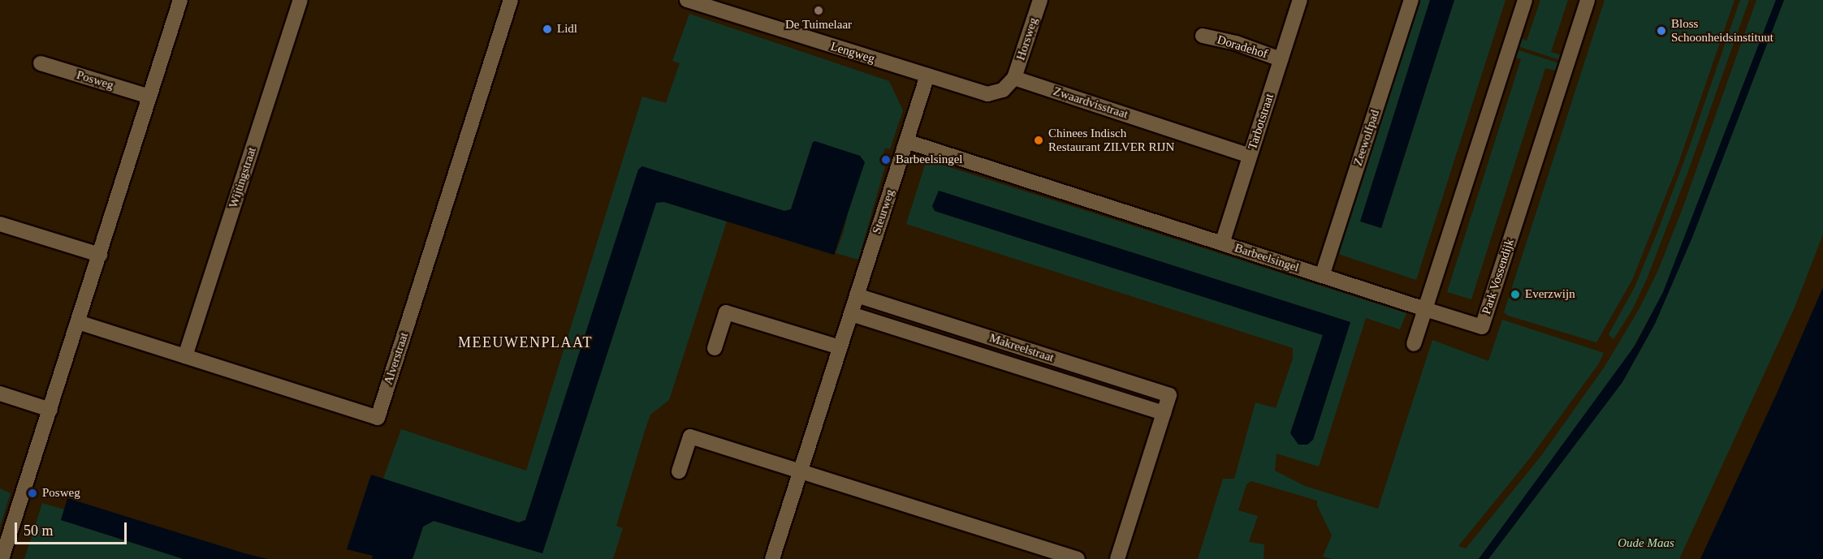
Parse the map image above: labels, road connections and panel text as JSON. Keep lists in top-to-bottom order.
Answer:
{
  "streets": {
    "street": [
      "Horsweg",
      "Doradehof",
      "Lengweg",
      "Posweg",
      "Zwaardvisstraat",
      "Tarbotstraat",
      "Zeewolfpad",
      "Wijtingstraat",
      "Steurweg",
      "Barbeelsingel",
      "Park Vossendijk",
      "Makreelstraat",
      "Alverstraat"
    ]
  },
  "crossings": [
    ["Horsweg", "Lengweg"],
    ["Horsweg", "Zwaardvisstraat"],
    ["Doradehof", "Tarbotstraat"],
    ["Lengweg", "Zwaardvisstraat"],
    ["Lengweg", "Steurweg"],
    ["Zwaardvisstraat", "Tarbotstraat"],
    ["Tarbotstraat", "Barbeelsingel"],
    ["Zeewolfpad", "Barbeelsingel"],
    ["Wijtingstraat", "Alverstraat"],
    ["Steurweg", "Barbeelsingel"],
    ["Steurweg", "Makreelstraat"],
    ["Barbeelsingel", "Park Vossendijk"]
  ],
  "districts": ["MEEUWENPLAAT"],
  "parks": ["Oude Maas"],
  "places": [
    "De Tuimelaar",
    "Lidl",
    "Bloss Schoonheidsinstituut",
    "Chinees Indisch Restaurant ZILVER RIJN",
    "Barbeelsingel",
    "Everzwijn",
    "Posweg"
  ],
  "scale_bar": "50 m"
}
